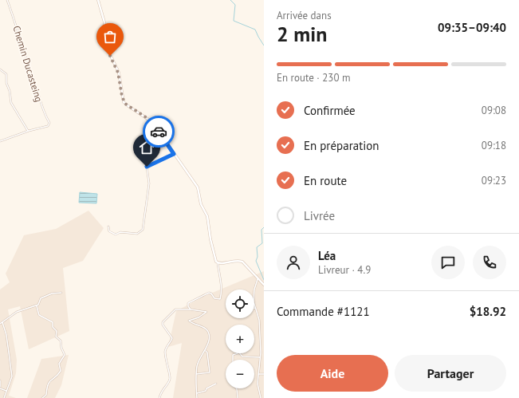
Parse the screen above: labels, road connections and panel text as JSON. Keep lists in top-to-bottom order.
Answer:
{
  "streets": {
    "street": ["Chemin Ducasteing"]
  },
  "page": {
    "heading": ["2 min", "Arrivée dans", "09:35–09:40"],
    "panel": [
      "Léa",
      "Livreur · 4.9",
      "Commande #1121",
      "$18.92"
    ],
    "bar": "En route · 230 m",
    "list": [
      ["Confirmée", "09:08"],
      ["En préparation", "09:18"],
      ["En route", "09:23"],
      "Livrée"
    ],
    "map_buttons": ["+", "−"],
    "buttons": ["Aide", "Partager"]
  }
}
